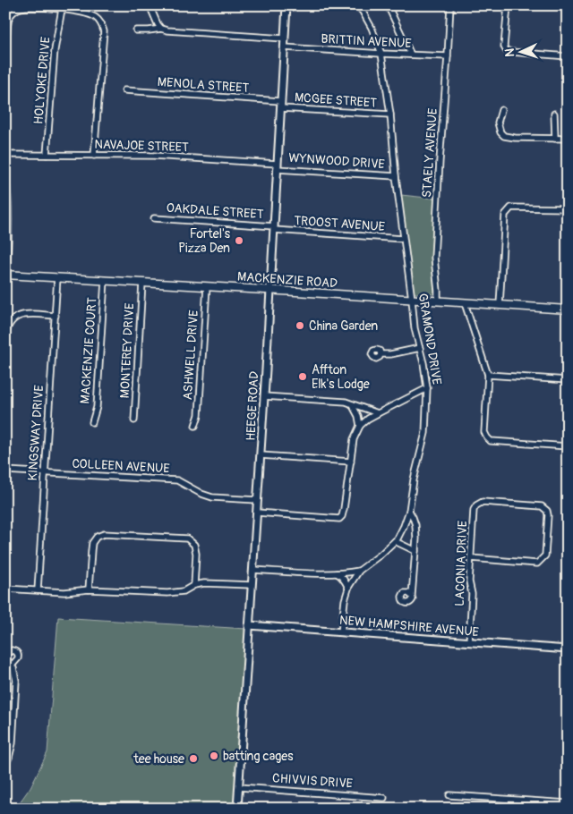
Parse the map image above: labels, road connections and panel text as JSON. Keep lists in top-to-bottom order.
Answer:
{
  "streets": {
    "main road": ["MACKENZIE ROAD"],
    "street": [
      "BRITTIN AVENUE",
      "HOLYOKE DRIVE",
      "MENOLA STREET",
      "MCGEE STREET",
      "NAVAJOE STREET",
      "STAELY AVENUE",
      "WYNWOOD DRIVE",
      "OAKDALE STREET",
      "TROOST AVENUE",
      "GRAMOND DRIVE",
      "MACKENZIE COURT",
      "MONTEREY DRIVE",
      "ASHWELL DRIVE",
      "HEEGE ROAD",
      "KINGSWAY DRIVE",
      "COLLEEN AVENUE",
      "LACONIA DRIVE",
      "NEW HAMPSHIRE AVENUE",
      "CHIVVIS DRIVE"
    ]
  },
  "crossings": [
    ["BRITTIN AVENUE", "STAELY AVENUE"],
    ["BRITTIN AVENUE", "GRAMOND DRIVE"],
    ["BRITTIN AVENUE", "HEEGE ROAD"],
    ["HOLYOKE DRIVE", "NAVAJOE STREET"],
    ["MENOLA STREET", "MCGEE STREET"],
    ["MENOLA STREET", "HEEGE ROAD"],
    ["MCGEE STREET", "GRAMOND DRIVE"],
    ["MCGEE STREET", "HEEGE ROAD"],
    ["NAVAJOE STREET", "WYNWOOD DRIVE"],
    ["NAVAJOE STREET", "HEEGE ROAD"],
    ["STAELY AVENUE", "MACKENZIE ROAD"],
    ["WYNWOOD DRIVE", "GRAMOND DRIVE"],
    ["WYNWOOD DRIVE", "HEEGE ROAD"],
    ["OAKDALE STREET", "TROOST AVENUE"],
    ["OAKDALE STREET", "HEEGE ROAD"],
    ["TROOST AVENUE", "GRAMOND DRIVE"],
    ["TROOST AVENUE", "HEEGE ROAD"],
    ["MACKENZIE ROAD", "GRAMOND DRIVE"],
    ["MACKENZIE ROAD", "MACKENZIE COURT"],
    ["MACKENZIE ROAD", "MONTEREY DRIVE"],
    ["MACKENZIE ROAD", "ASHWELL DRIVE"],
    ["MACKENZIE ROAD", "HEEGE ROAD"],
    ["MACKENZIE ROAD", "KINGSWAY DRIVE"],
    ["GRAMOND DRIVE", "NEW HAMPSHIRE AVENUE"],
    ["HEEGE ROAD", "COLLEEN AVENUE"],
    ["HEEGE ROAD", "NEW HAMPSHIRE AVENUE"],
    ["HEEGE ROAD", "CHIVVIS DRIVE"],
    ["KINGSWAY DRIVE", "COLLEEN AVENUE"],
    ["LACONIA DRIVE", "NEW HAMPSHIRE AVENUE"]
  ],
  "places": [
    "Fortel's Pizza Den",
    "China Garden",
    "Affton Elk's Lodge",
    "batting cages",
    "tee house"
  ],
  "north": "left"
}
